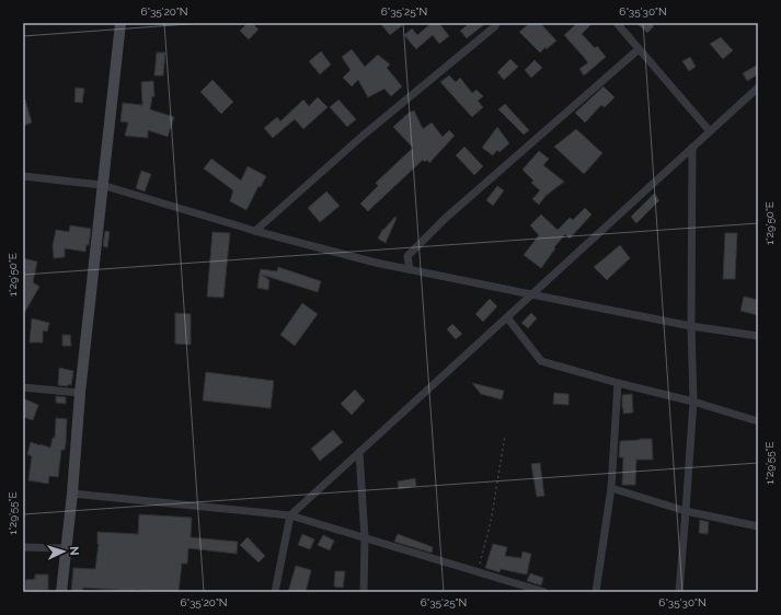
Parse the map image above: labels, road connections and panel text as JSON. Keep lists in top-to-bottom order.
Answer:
{
  "north": "right",
  "coordinates": [
    "6°35'20\"N",
    "6°35'25\"N",
    "6°35'30\"N",
    "1°29'50\"E",
    "1°29'55\"E"
  ]
}
